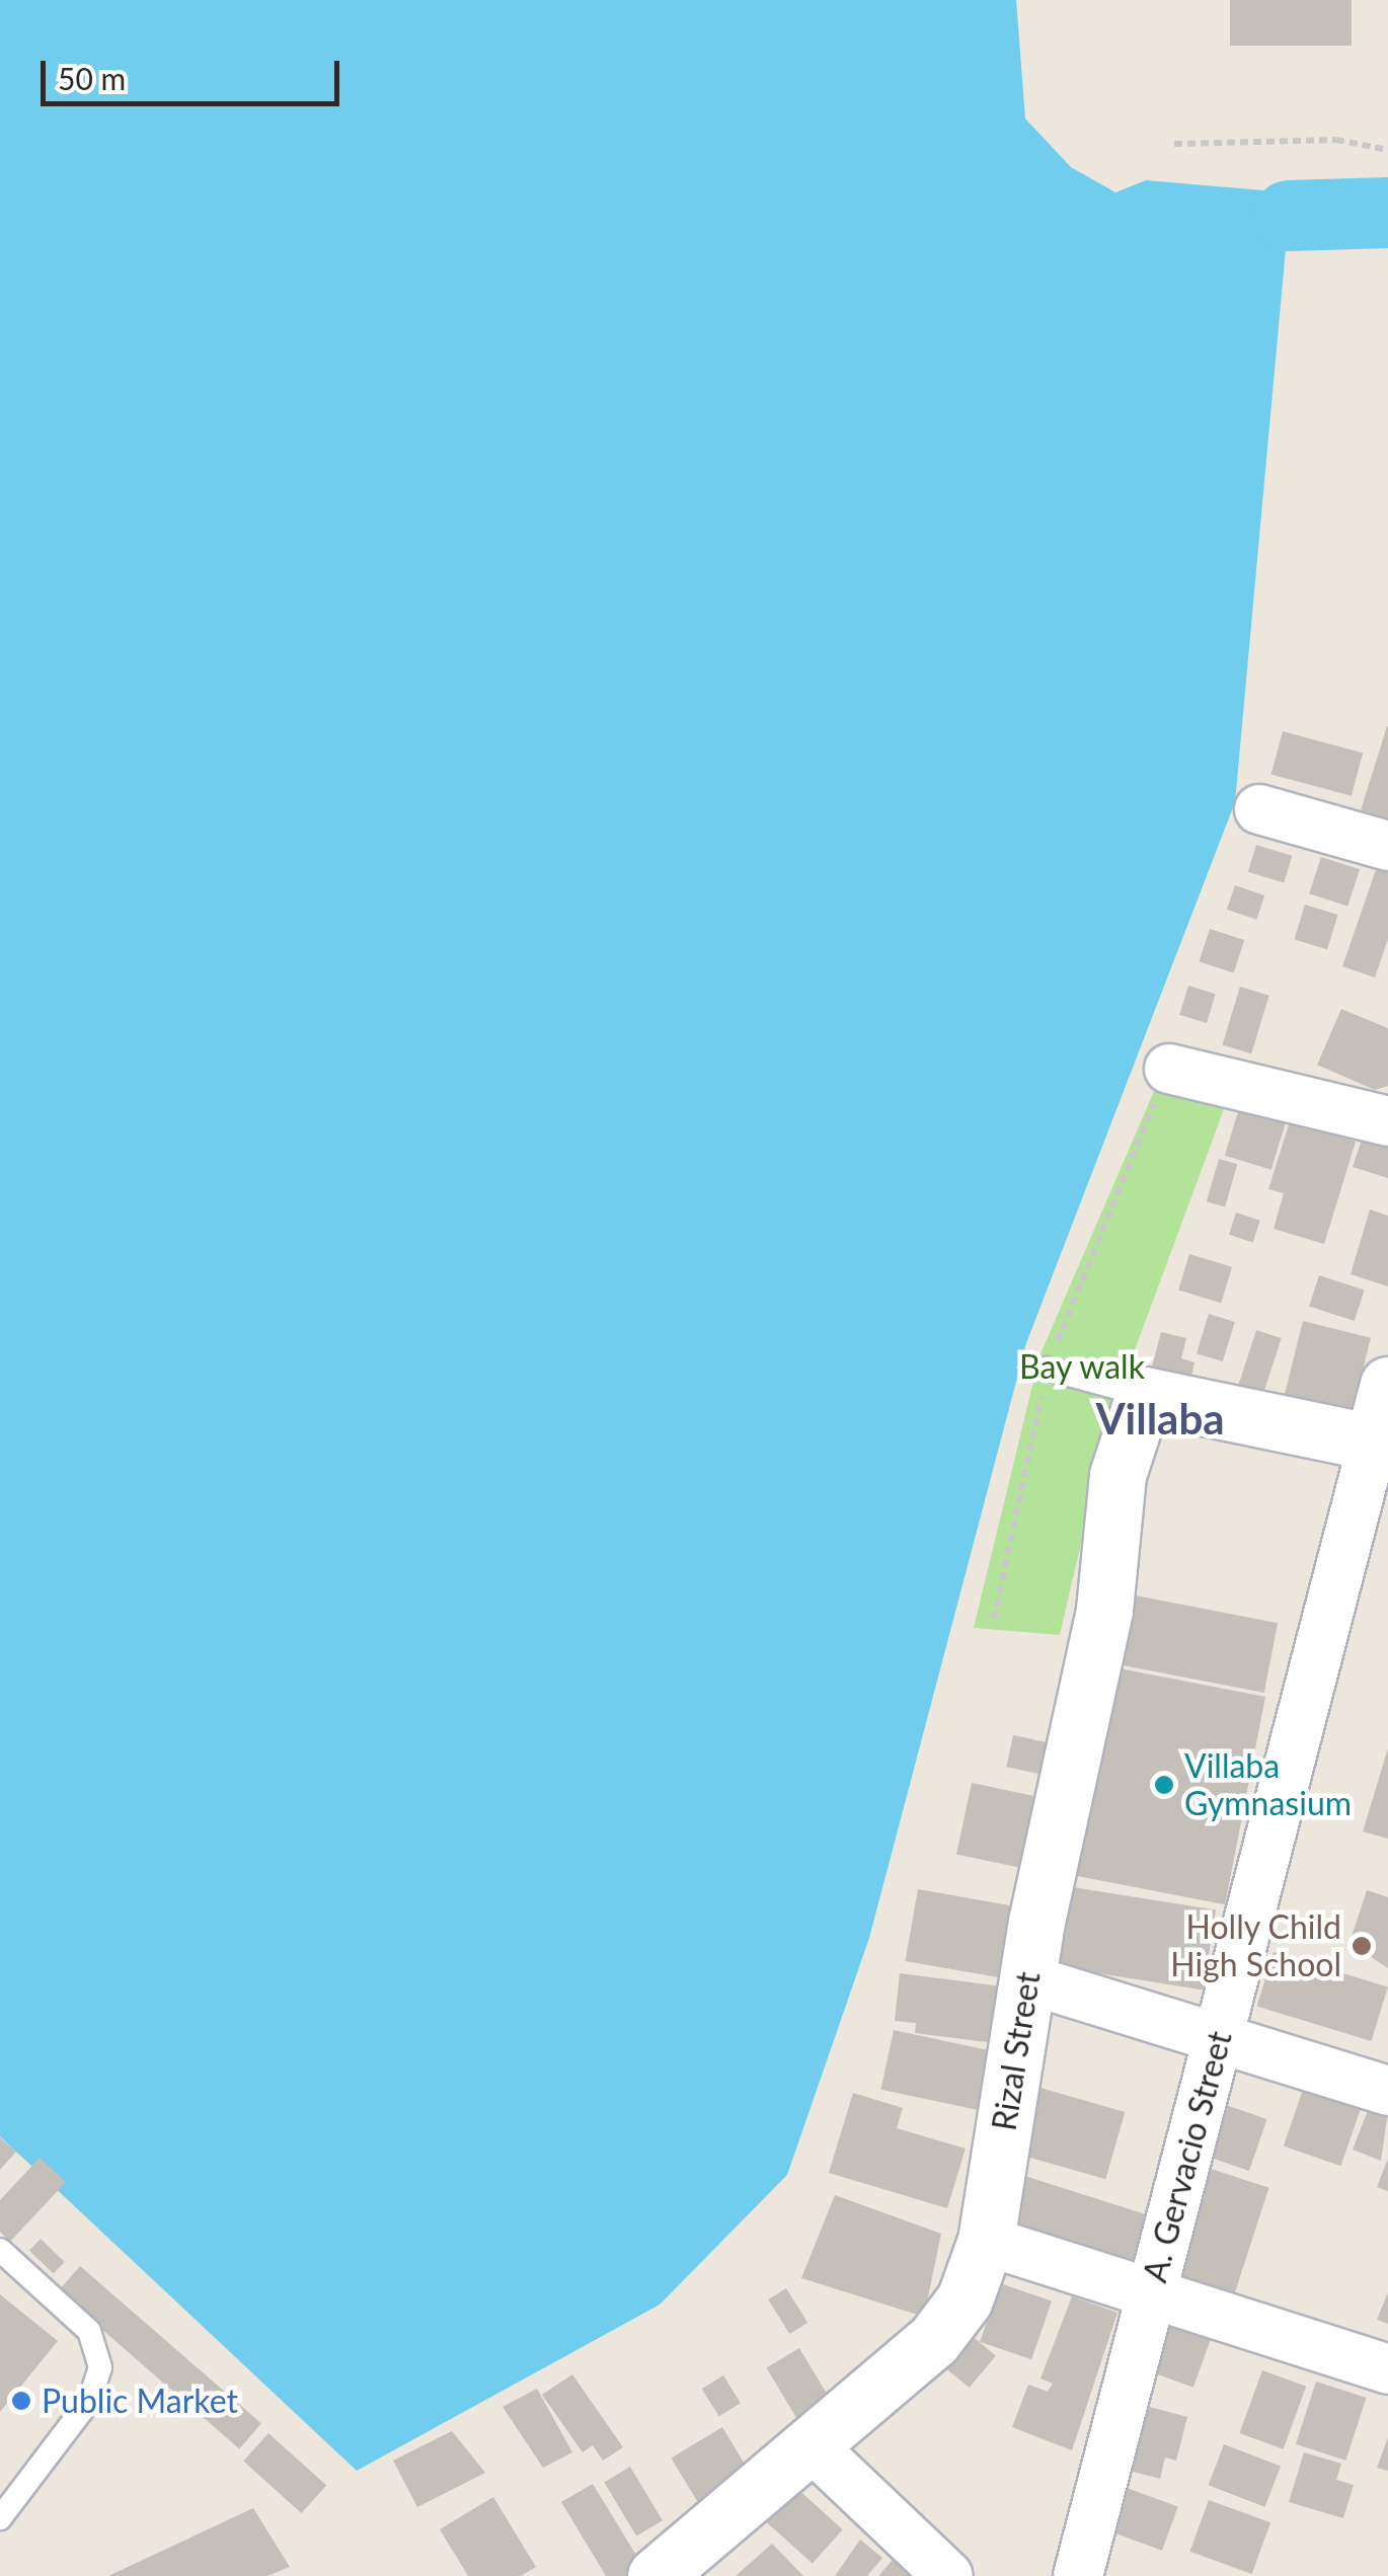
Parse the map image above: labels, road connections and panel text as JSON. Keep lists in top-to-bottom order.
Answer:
{
  "streets": {
    "street": ["Rizal Street", "A. Gervacio Street"]
  },
  "districts": ["Villaba"],
  "parks": ["Bay walk"],
  "places": ["Villaba Gymnasium", "Holly Child High School", "Public Market"],
  "scale_bar": "50 m"
}
